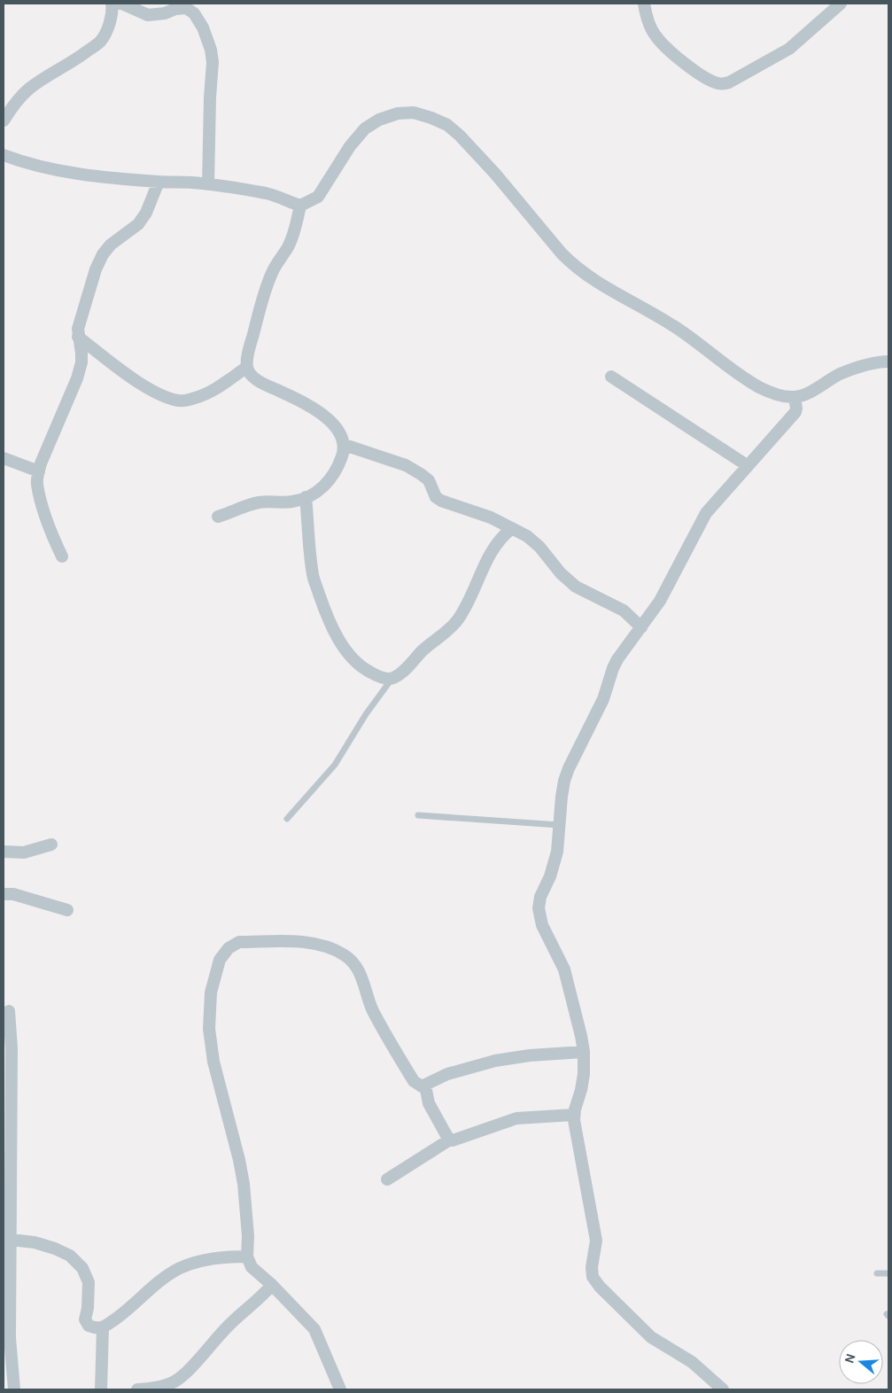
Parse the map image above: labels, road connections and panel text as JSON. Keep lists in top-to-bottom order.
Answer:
{
  "north": "left"
}
